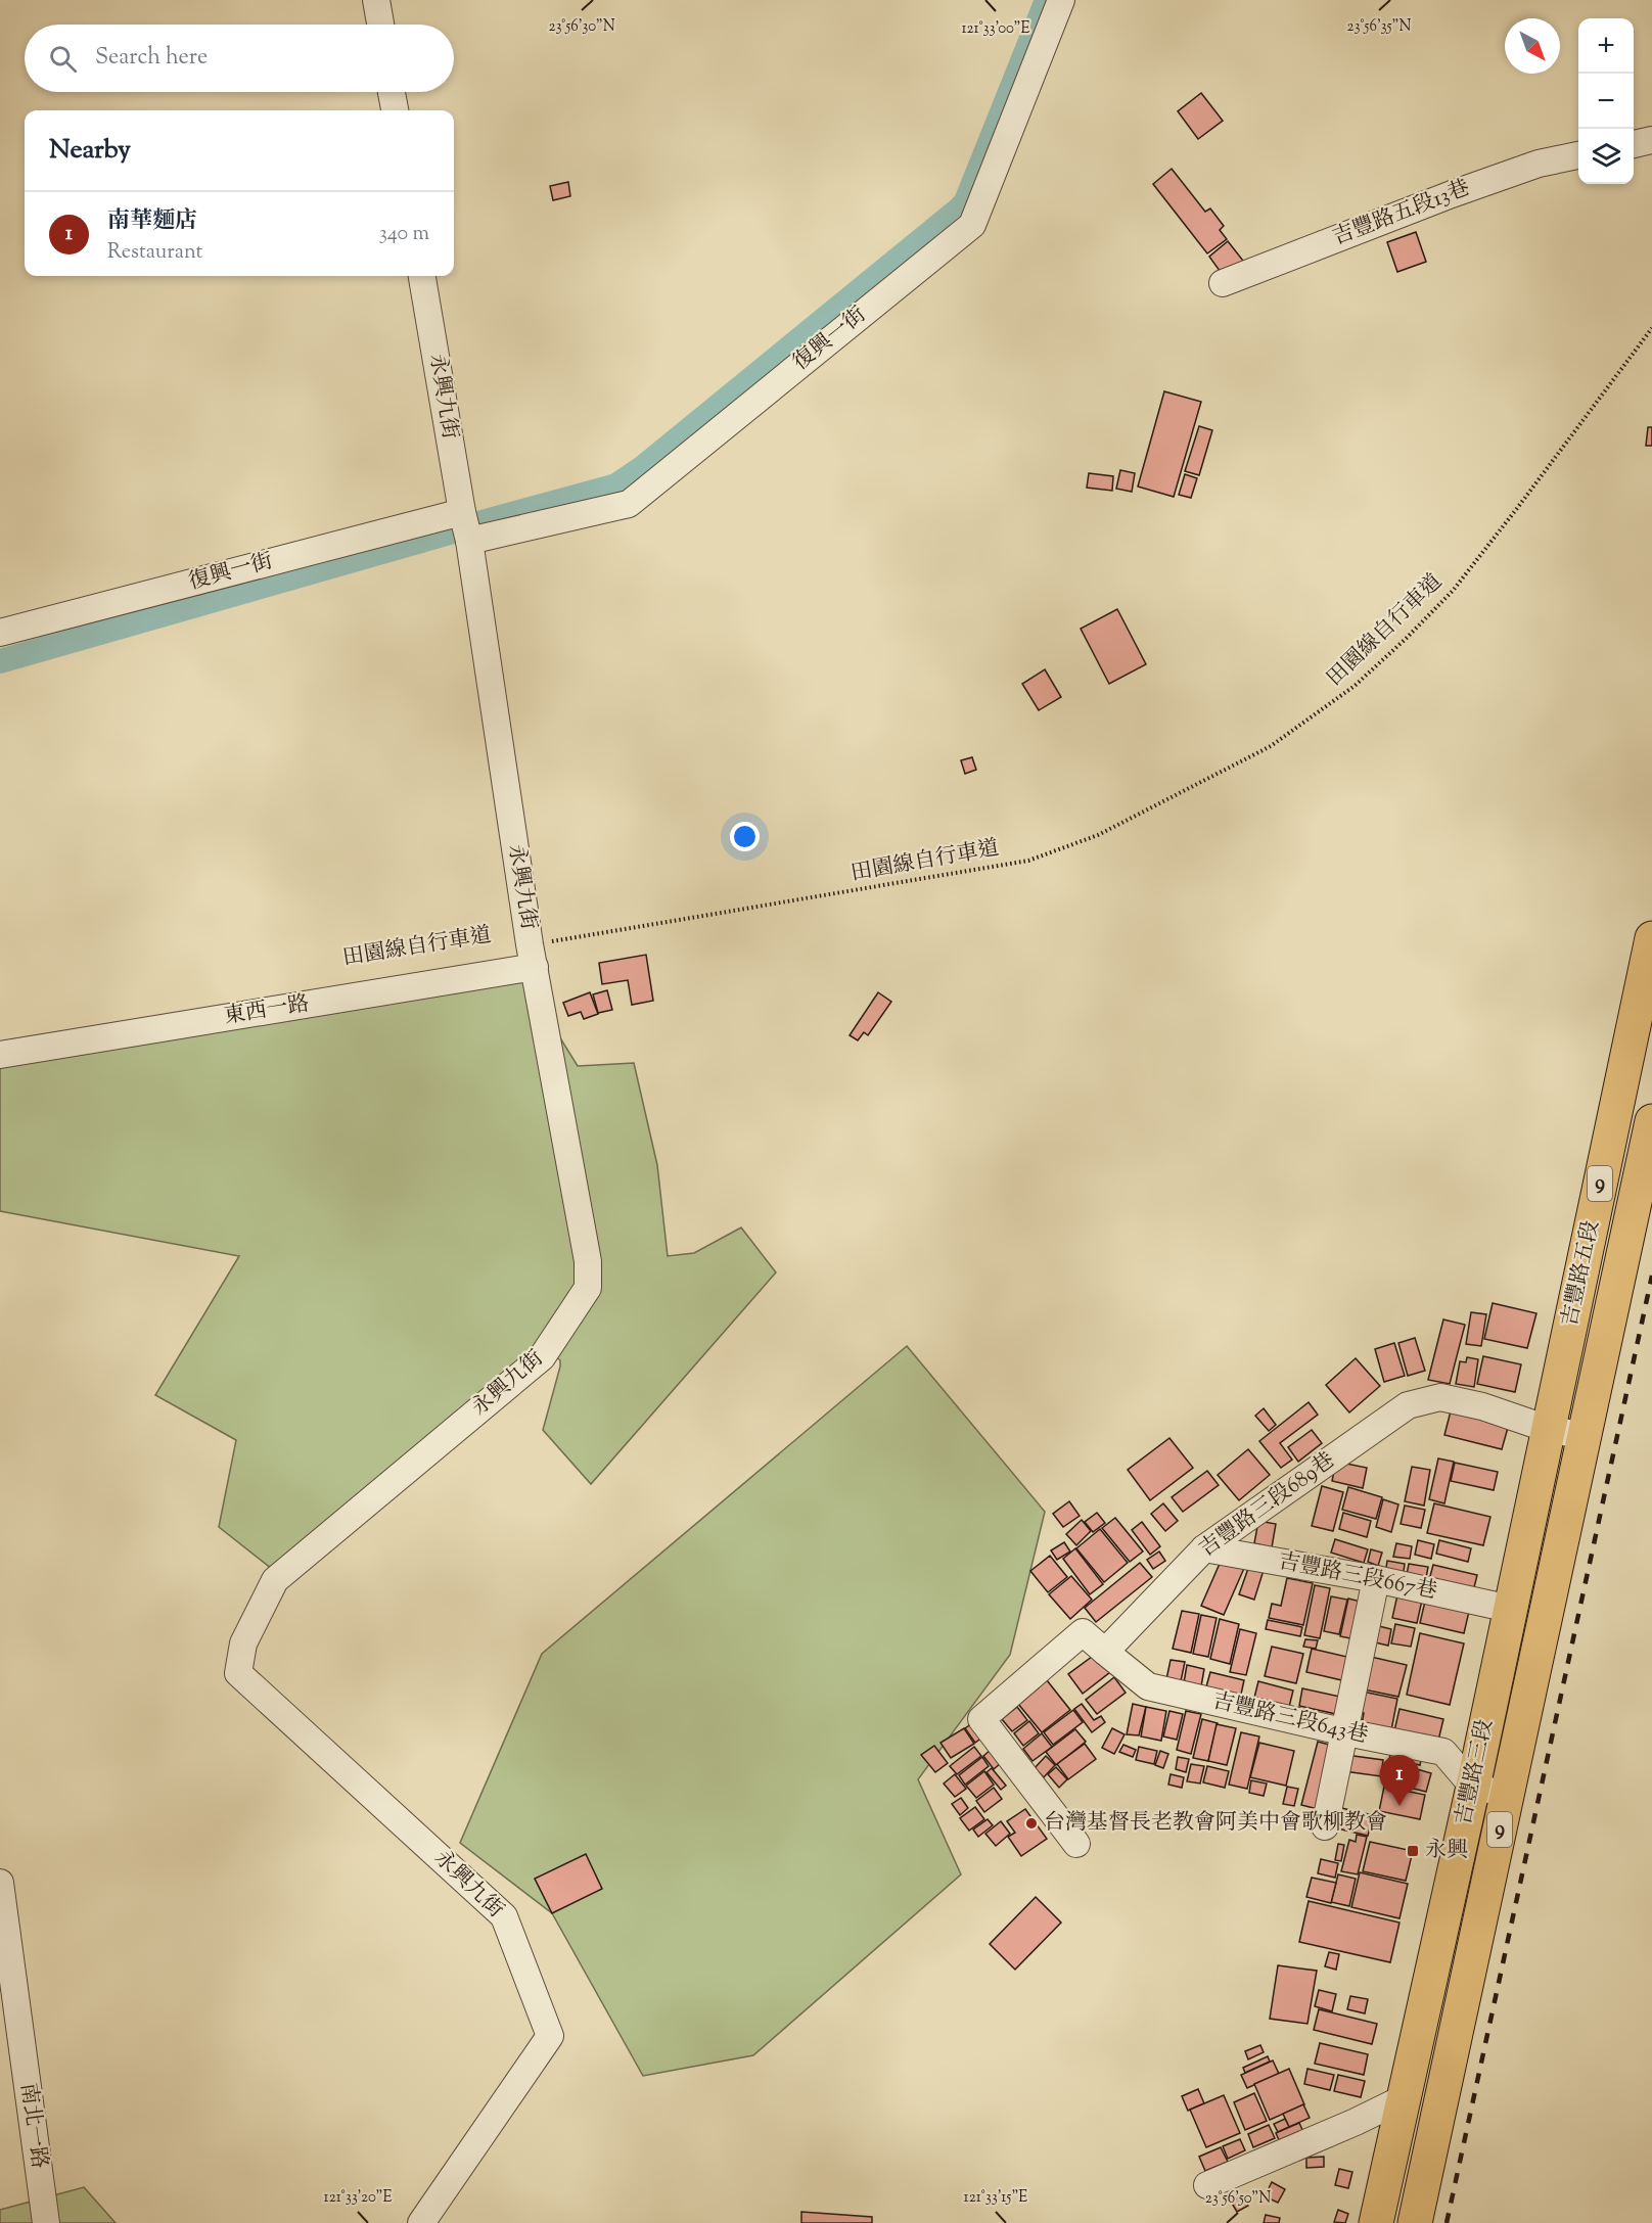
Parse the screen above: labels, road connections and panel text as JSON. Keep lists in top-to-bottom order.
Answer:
{
  "streets": {
    "main road": ["9", "吉豐路五段", "吉豐路三段"],
    "street": [
      "吉豐路五段13巷",
      "復興一街",
      "永興九街",
      "東西一路",
      "吉豐路三段689巷",
      "吉豐路三段667巷",
      "吉豐路三段643巷",
      "南北一路"
    ],
    "path": ["田園線自行車道"]
  },
  "crossings": [
    ["復興一街", "永興九街"],
    ["永興九街", "田園線自行車道"],
    ["永興九街", "東西一路"],
    ["田園線自行車道", "東西一路"],
    ["吉豐路五段", "吉豐路三段689巷"],
    ["吉豐路五段", "吉豐路三段"],
    ["吉豐路三段689巷", "吉豐路三段667巷"],
    ["吉豐路三段689巷", "吉豐路三段643巷"],
    ["吉豐路三段689巷", "吉豐路三段"],
    ["吉豐路三段667巷", "吉豐路三段"],
    ["吉豐路三段643巷", "吉豐路三段"]
  ],
  "places": {
    "other": ["台灣基督長老教會阿美中會歌柳教會"],
    "transit": ["永興"]
  },
  "north": "bottom right",
  "page": {
    "map_buttons": ["+", "−"],
    "search": "Search here",
    "heading": "Nearby",
    "list": [
      {
        "mark": "1",
        "name": "南華麵店",
        "note": "Restaurant",
        "value": "340 m"
      }
    ],
    "pins": "1"
  },
  "coordinates": [
    "23°56'30\"N",
    "23°56'35\"N",
    "121°33'00\"E",
    "121°33'20\"E",
    "121°33'15\"E",
    "23°56'50\"N"
  ]
}
